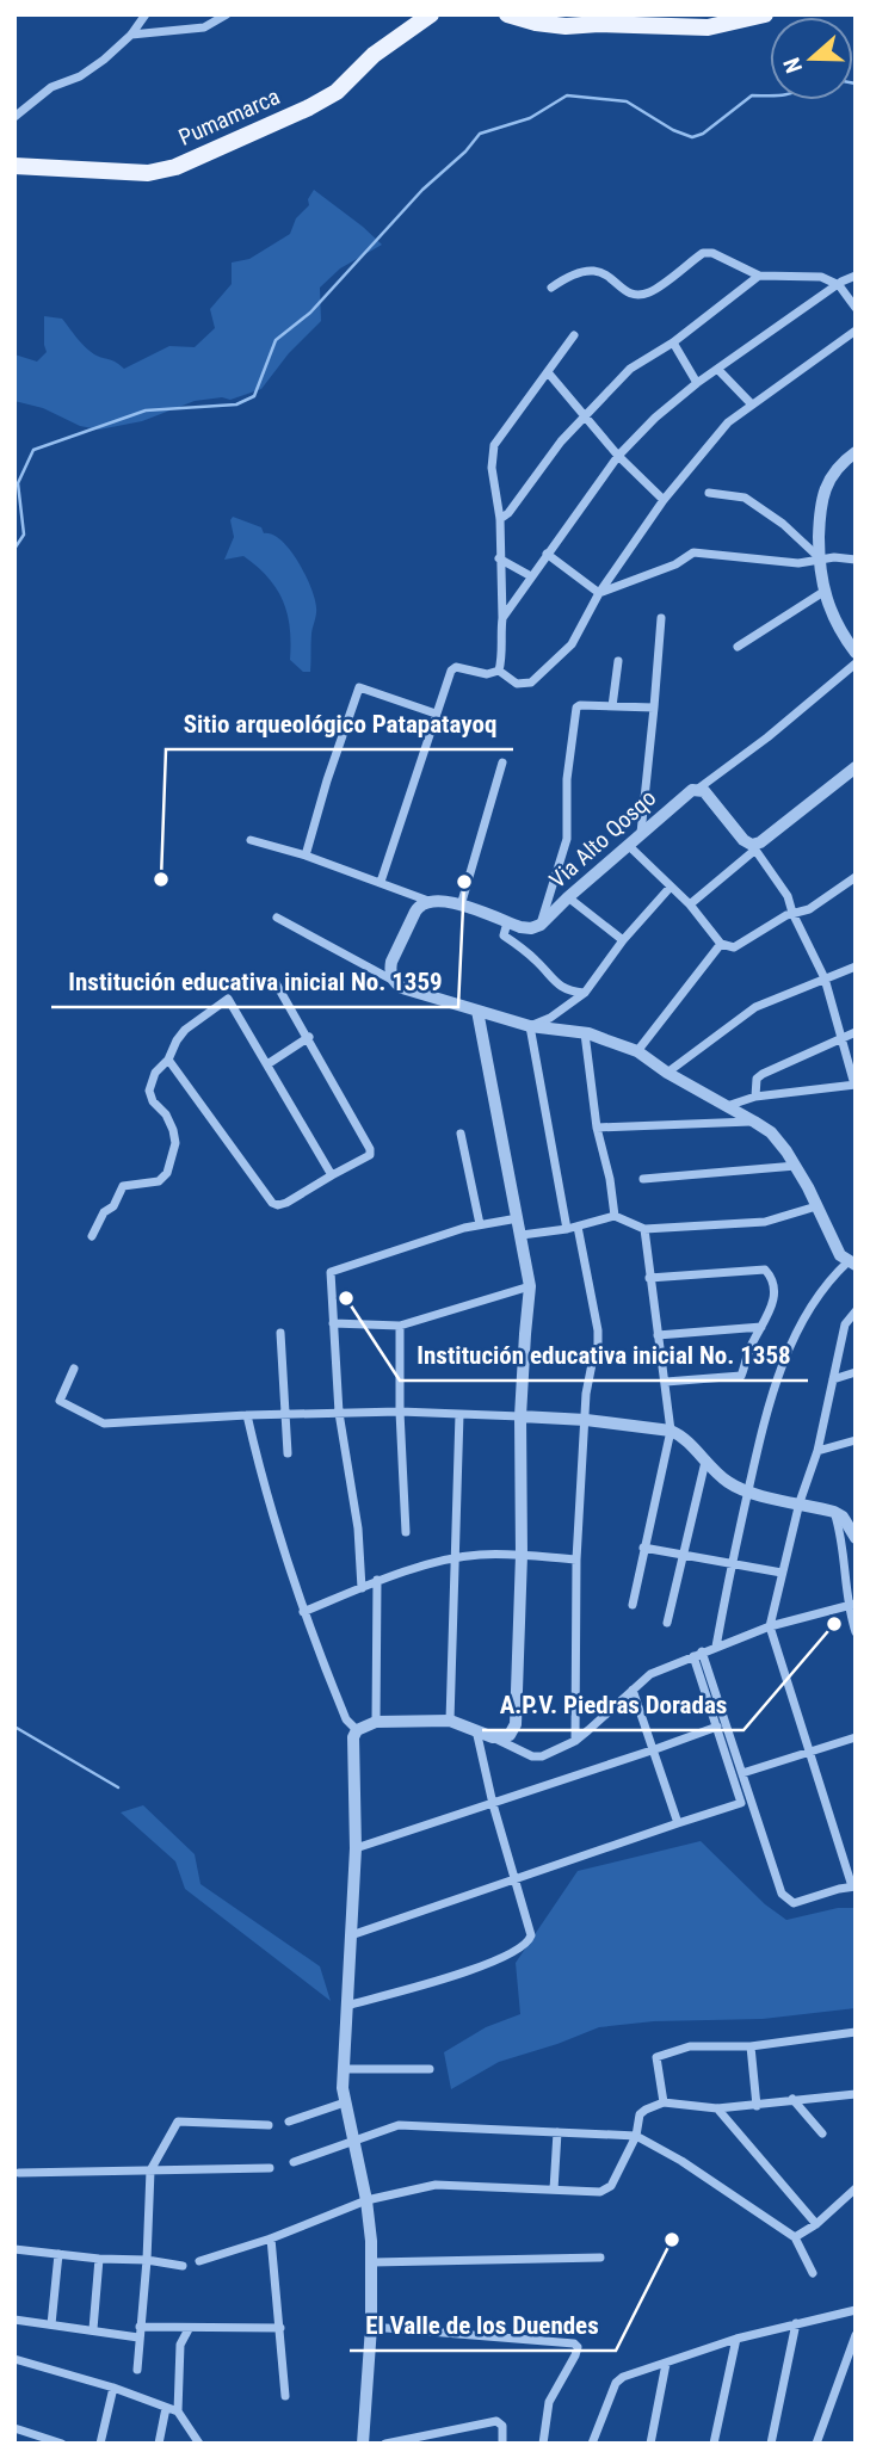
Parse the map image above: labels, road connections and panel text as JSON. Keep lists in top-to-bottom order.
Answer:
{
  "streets": {
    "main road": ["Pumamarca"],
    "street": ["Via Alto Qosqo"]
  },
  "places": [
    "Sitio arqueológico Patapatayoq",
    "Institución educativa inicial No. 1359",
    "Institución educativa inicial No. 1358",
    "A.P.V. Piedras Doradas",
    "El Valle de los Duendes"
  ],
  "north": "left"
}
